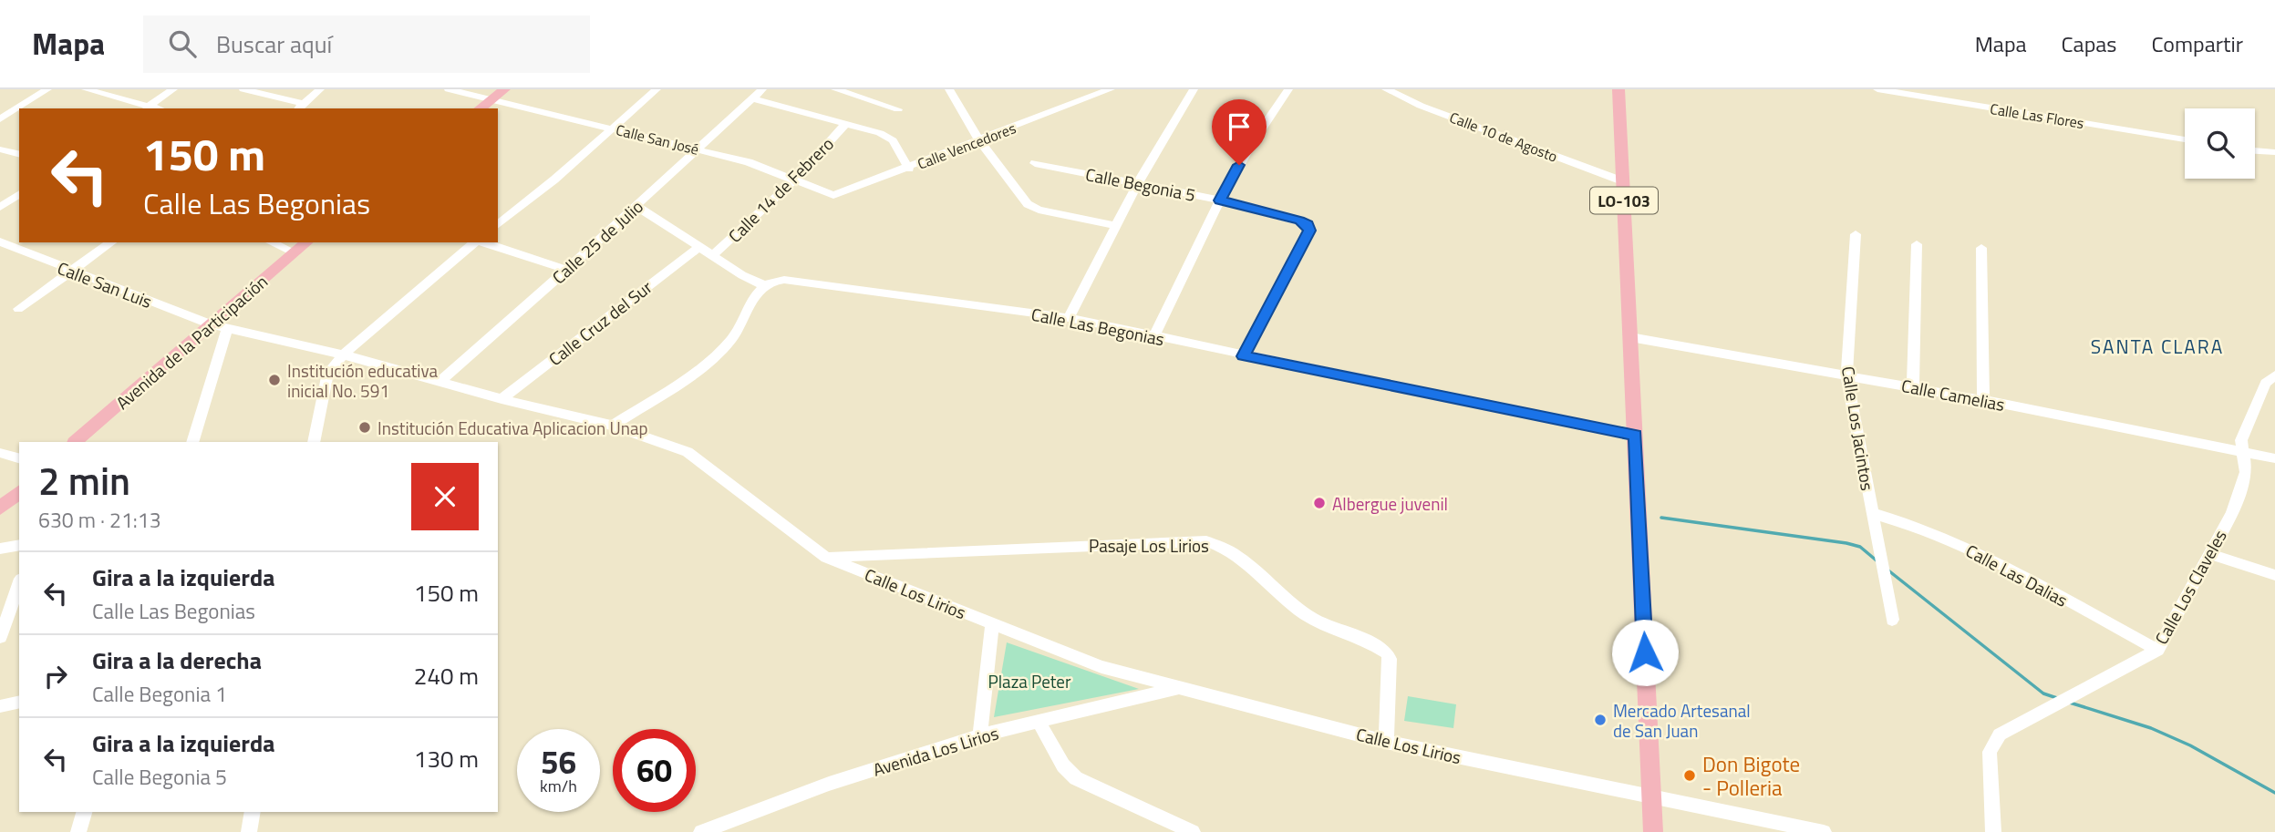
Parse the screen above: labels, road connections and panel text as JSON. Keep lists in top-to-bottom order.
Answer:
{
  "streets": {
    "main road": ["LO-103", "Avenida de la Participación"],
    "street": [
      "Calle Las Flores",
      "Calle 10 de Agosto",
      "Calle San José",
      "Calle Vencedores",
      "Calle Begonia 5",
      "Calle 14 de Febrero",
      "Calle 25 de Julio",
      "Calle San Luis",
      "Calle Cruz del Sur",
      "Calle Las Begonias",
      "Calle Camelias",
      "Calle Los Jacintos",
      "Pasaje Los Lirios",
      "Calle Las Dalias",
      "Calle Los Claveles",
      "Calle Los Lirios",
      "Avenida Los Lirios"
    ]
  },
  "crossings": [
    ["Calle 10 de Agosto", "LO-103"],
    ["Calle San José", "Calle Vencedores"],
    ["Calle San José", "Calle 14 de Febrero"],
    ["Calle San José", "Calle 25 de Julio"],
    ["Calle Begonia 5", "Calle Las Begonias"],
    ["LO-103", "Calle Las Begonias"],
    ["LO-103", "Calle Camelias"],
    ["LO-103", "Calle Los Lirios"],
    ["Calle 25 de Julio", "Calle Los Lirios"],
    ["Calle San Luis", "Avenida de la Participación"],
    ["Calle San Luis", "Calle Los Lirios"],
    ["Calle Cruz del Sur", "Calle Los Lirios"],
    ["Avenida de la Participación", "Calle Los Lirios"],
    ["Calle Camelias", "Calle Los Jacintos"],
    ["Calle Camelias", "Calle Los Claveles"],
    ["Calle Los Jacintos", "Calle Las Dalias"],
    ["Pasaje Los Lirios", "Calle Los Lirios"],
    ["Calle Las Dalias", "Calle Los Claveles"],
    ["Calle Los Lirios", "Avenida Los Lirios"]
  ],
  "districts": ["SANTA CLARA"],
  "parks": ["Plaza Peter"],
  "places": [
    "Institución educativa inicial No. 591",
    "Institución Educativa Aplicacion Unap",
    "Albergue juvenil",
    "Mercado Artesanal de San Juan",
    "Don Bigote - Polleria"
  ],
  "page": {
    "header": "Mapa",
    "search": "Buscar aquí",
    "nav": ["Mapa", "Capas", "Compartir"],
    "turn": ["150 m", "Calle Las Begonias"],
    "heading": ["2 min", "630 m · 21:13"],
    "list": [
      {
        "name": "Gira a la izquierda",
        "note": "Calle Las Begonias",
        "value": "150 m"
      },
      {
        "name": "Gira a la derecha",
        "note": "Calle Begonia 1",
        "value": "240 m"
      },
      {
        "name": "Gira a la izquierda",
        "note": "Calle Begonia 5",
        "value": "130 m"
      }
    ],
    "speed": "56 km/h",
    "limit": "60"
  }
}
